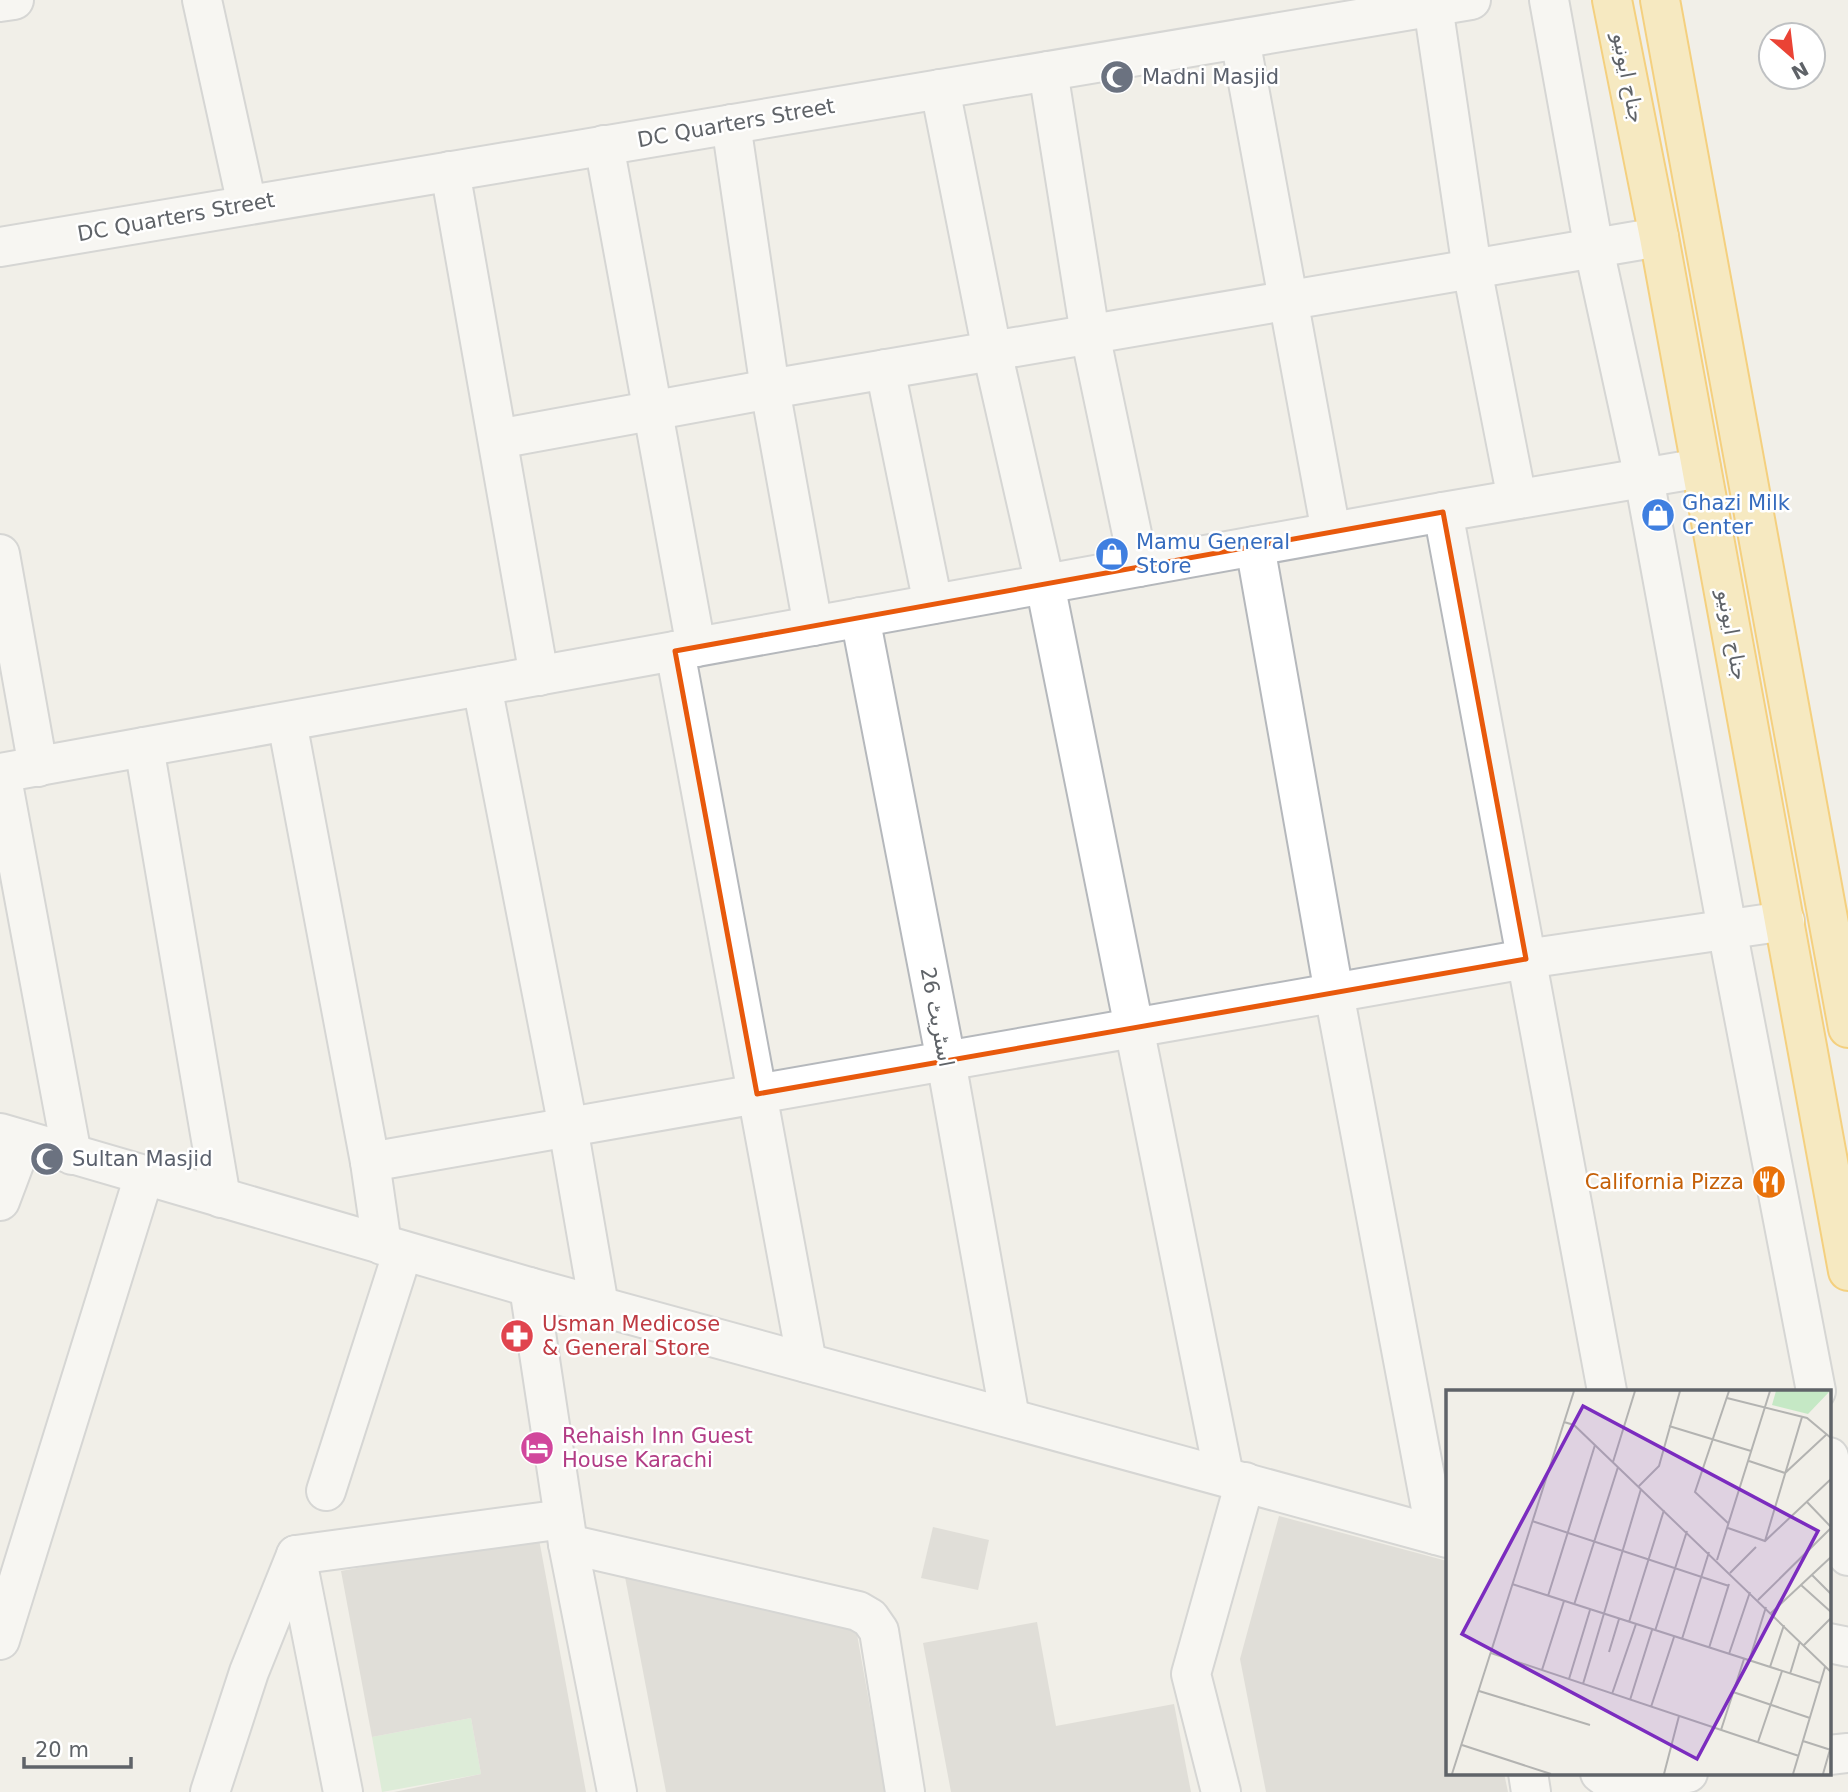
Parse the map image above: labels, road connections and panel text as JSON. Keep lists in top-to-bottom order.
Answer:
{
  "streets": {
    "highway": ["جناح ایونیو"],
    "street": ["DC Quarters Street", "اسٹریٹ 26"]
  },
  "places": {
    "mosque": ["Madni Masjid", "Sultan Masjid"],
    "shop": ["Ghazi Milk Center", "Mamu General Store"],
    "restaurant": ["California Pizza"],
    "pharmacy": ["Usman Medicose & General Store"],
    "hotel": ["Rehaish Inn Guest House Karachi"]
  },
  "scale_bar": "20 m",
  "north": "bottom right"
}
